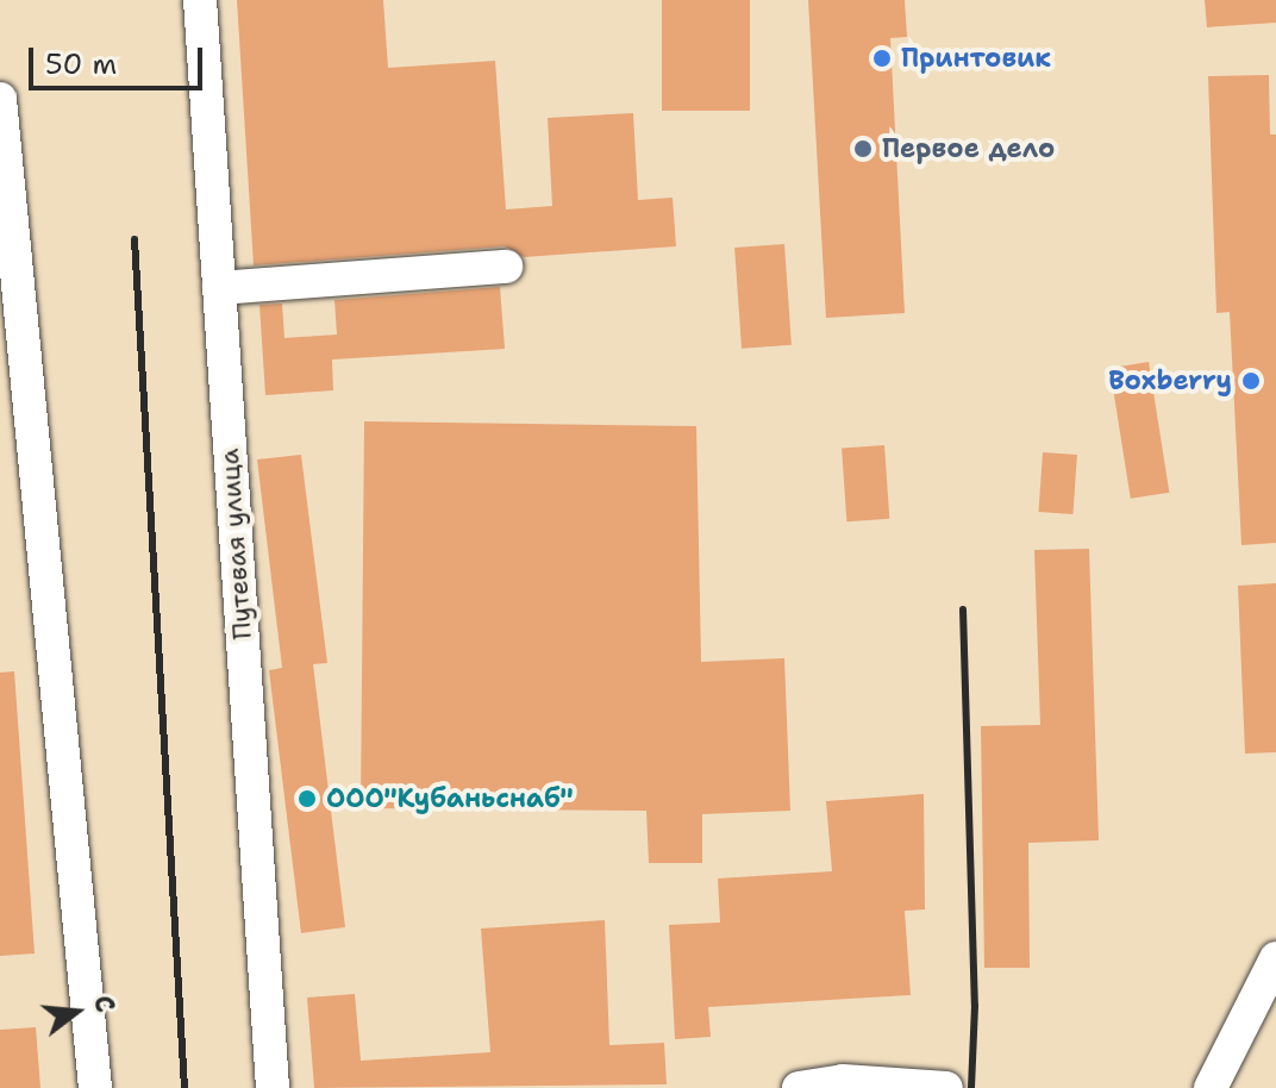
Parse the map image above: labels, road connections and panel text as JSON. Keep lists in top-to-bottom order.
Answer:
{
  "streets": {
    "street": ["Путевая улица"]
  },
  "places": [
    "Принтовик",
    "Первое дело",
    "Boxberry",
    "ООО\"Кубаньснаб\""
  ],
  "scale_bar": "50 m",
  "north": "right"
}
